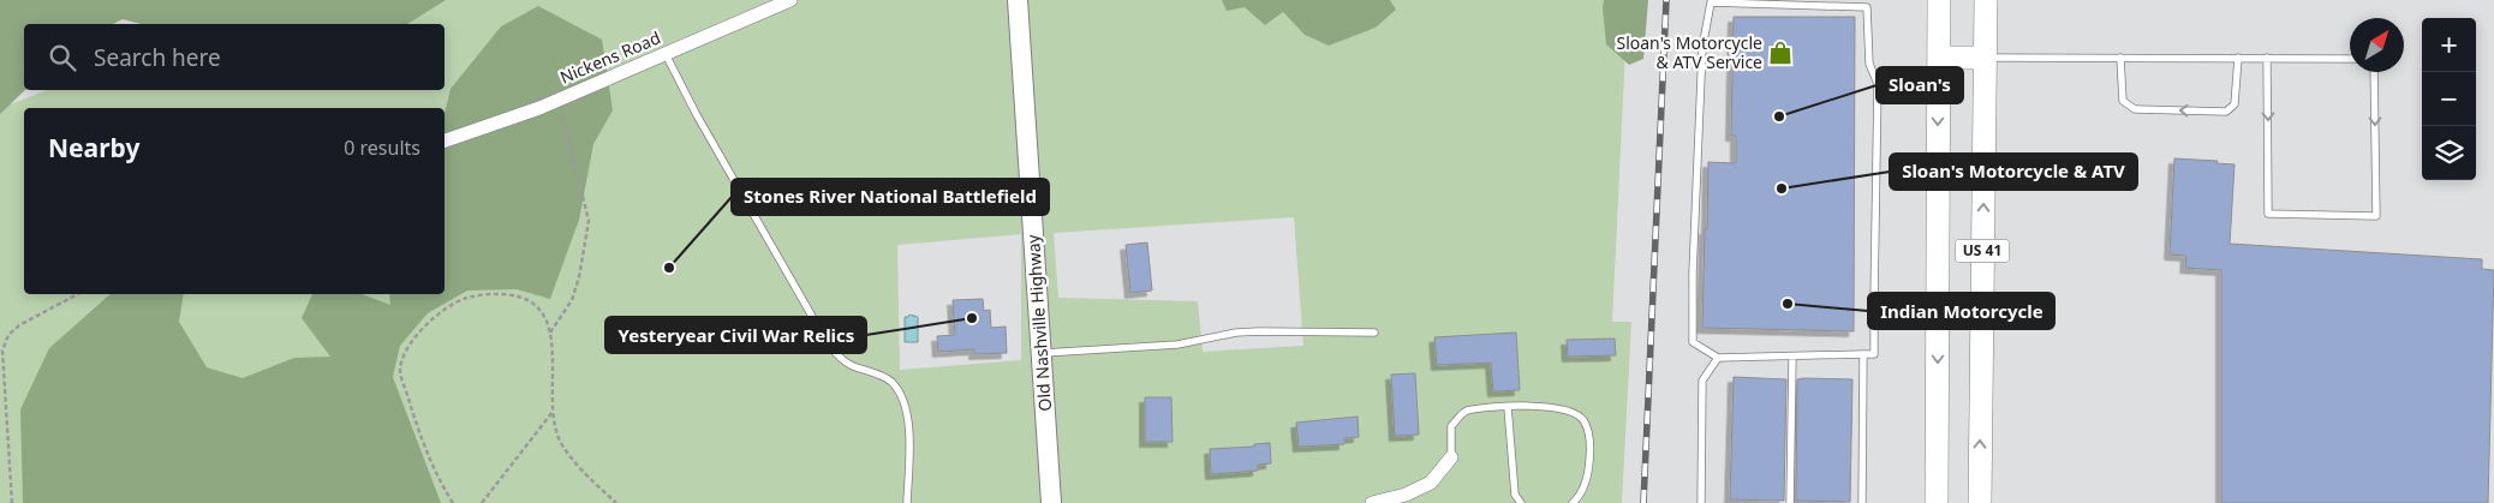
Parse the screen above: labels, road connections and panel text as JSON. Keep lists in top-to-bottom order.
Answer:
{
  "streets": {
    "main road": ["US 41", "Old Nashville Highway"],
    "street": ["Nickens Road"]
  },
  "places": {
    "shop": ["Sloan's Motorcycle & ATV Service"],
    "other": [
      "Sloan's",
      "Sloan's Motorcycle & ATV",
      "Stones River National Battlefield",
      "Indian Motorcycle",
      "Yesteryear Civil War Relics"
    ]
  },
  "north": "top right",
  "page": {
    "map_buttons": ["+", "−"],
    "search": "Search here",
    "heading": ["Nearby", "0 results"]
  }
}
